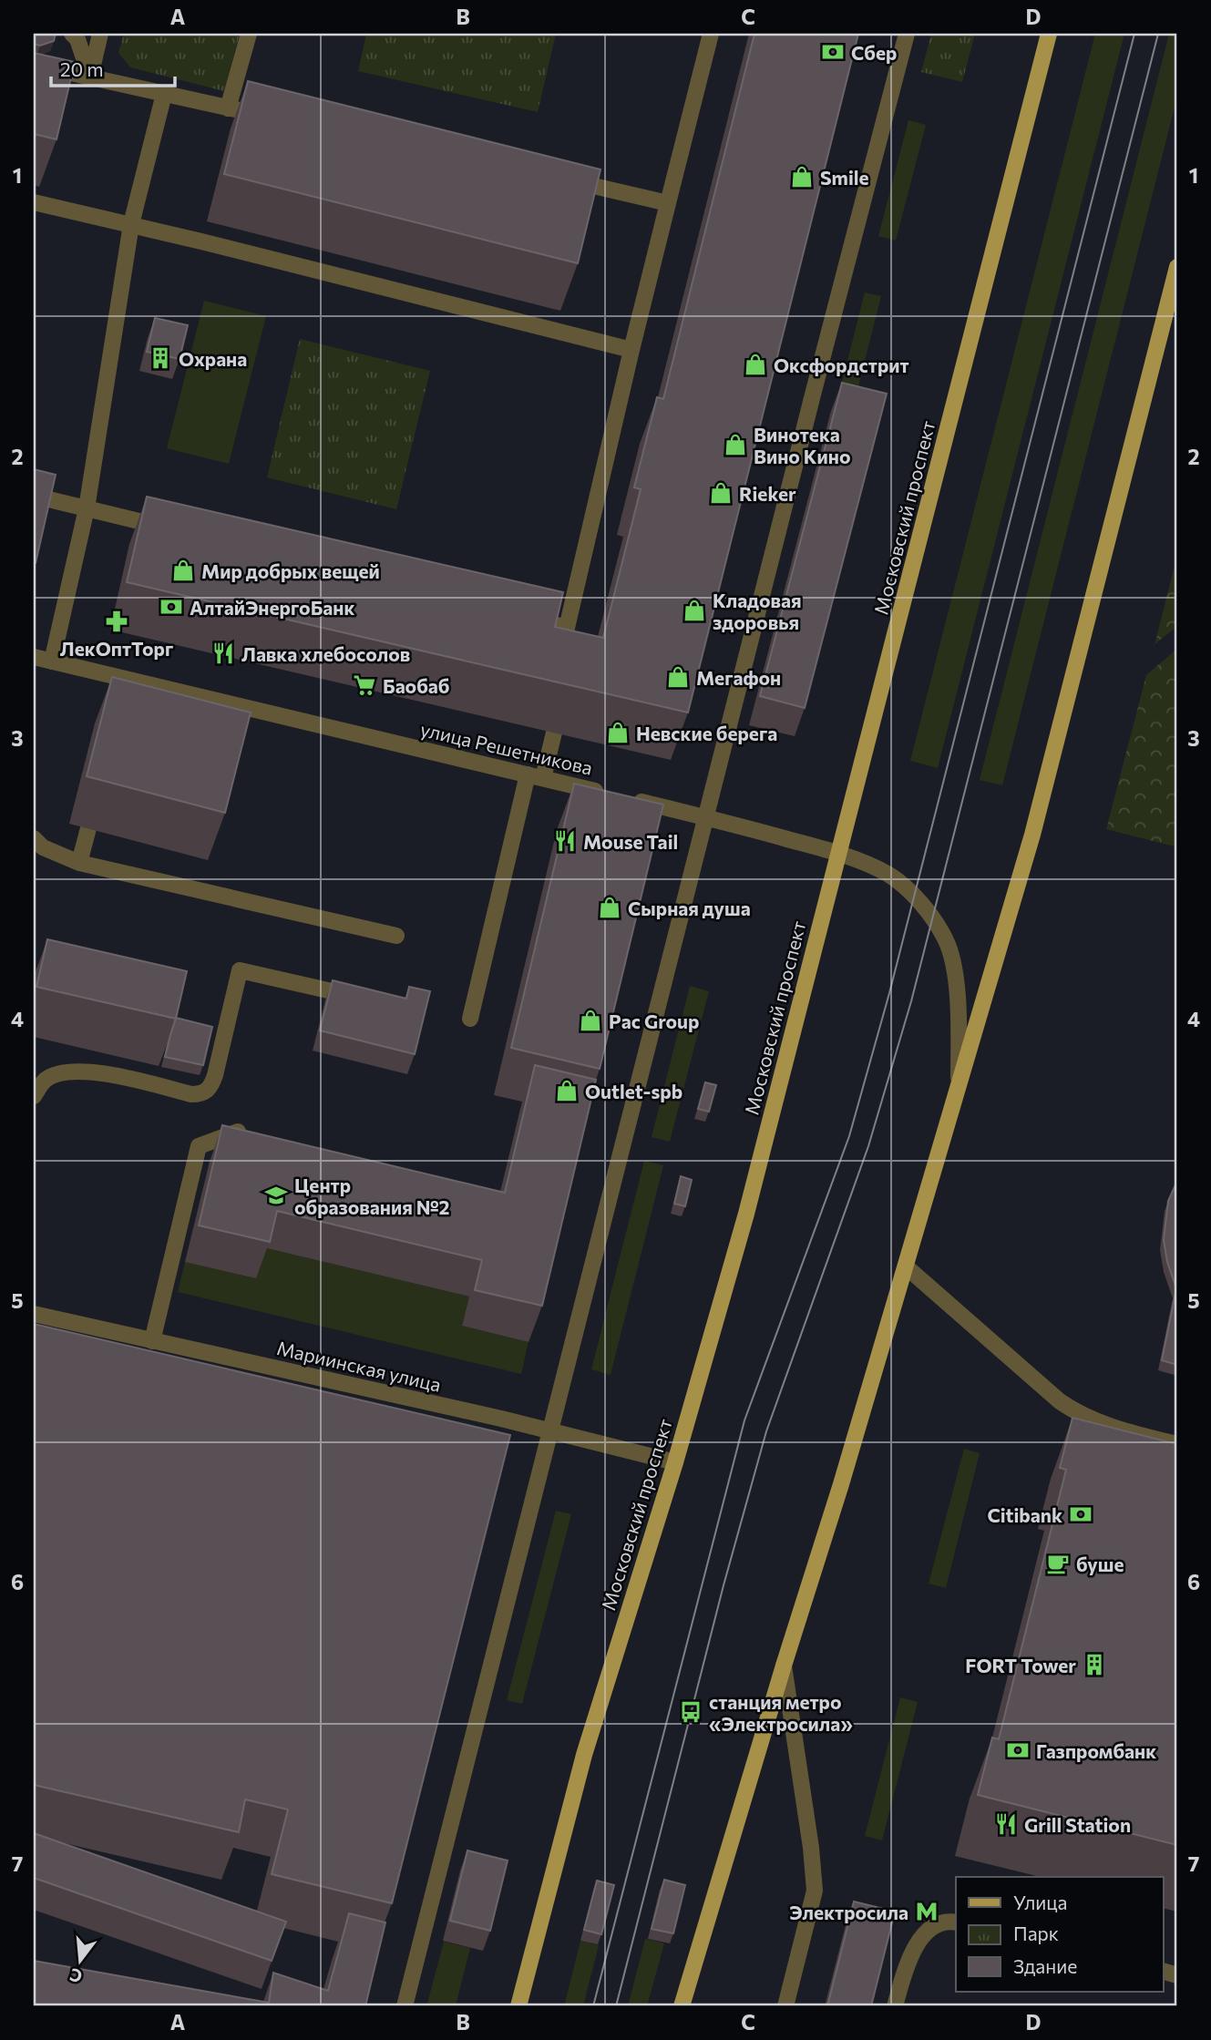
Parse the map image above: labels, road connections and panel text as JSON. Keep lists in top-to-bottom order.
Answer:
{
  "streets": {
    "main road": ["Московский проспект"],
    "street": ["улица Решетникова", "Мариинская улица"]
  },
  "crossings": [
    ["Московский проспект", "улица Решетникова"],
    ["Московский проспект", "Мариинская улица"]
  ],
  "places": {
    "bank": [
      "Сбер",
      "АлтайЭнергоБанк",
      "Citibank",
      "Газпромбанк"
    ],
    "shop": [
      "Smile",
      "Оксфордстрит",
      "Винотека Вино Кино",
      "Rieker",
      "Мир добрых вещей",
      "Кладовая здоровья",
      "Мегафон",
      "Невские берега",
      "Сырная душа",
      "Pac Group",
      "Outlet-spb"
    ],
    "building": ["Охрана", "FORT Tower"],
    "pharmacy": ["ЛекОптТорг"],
    "restaurant": ["Лавка хлебосолов", "Mouse Tail", "Grill Station"],
    "supermarket": ["Баобаб"],
    "school or university": ["Центр образования №2"],
    "cafe": ["буше"],
    "bus stop": ["станция метро «Электросила»"],
    "metro station": ["Электросила"]
  },
  "legend": ["Улица", "Парк", "Здание"],
  "scale_bar": "20 m",
  "north": "bottom",
  "grid": {
    "columns": [
      "A",
      "B",
      "C",
      "D"
    ],
    "rows": [
      "1",
      "2",
      "3",
      "4",
      "5",
      "6",
      "7"
    ]
  }
}
